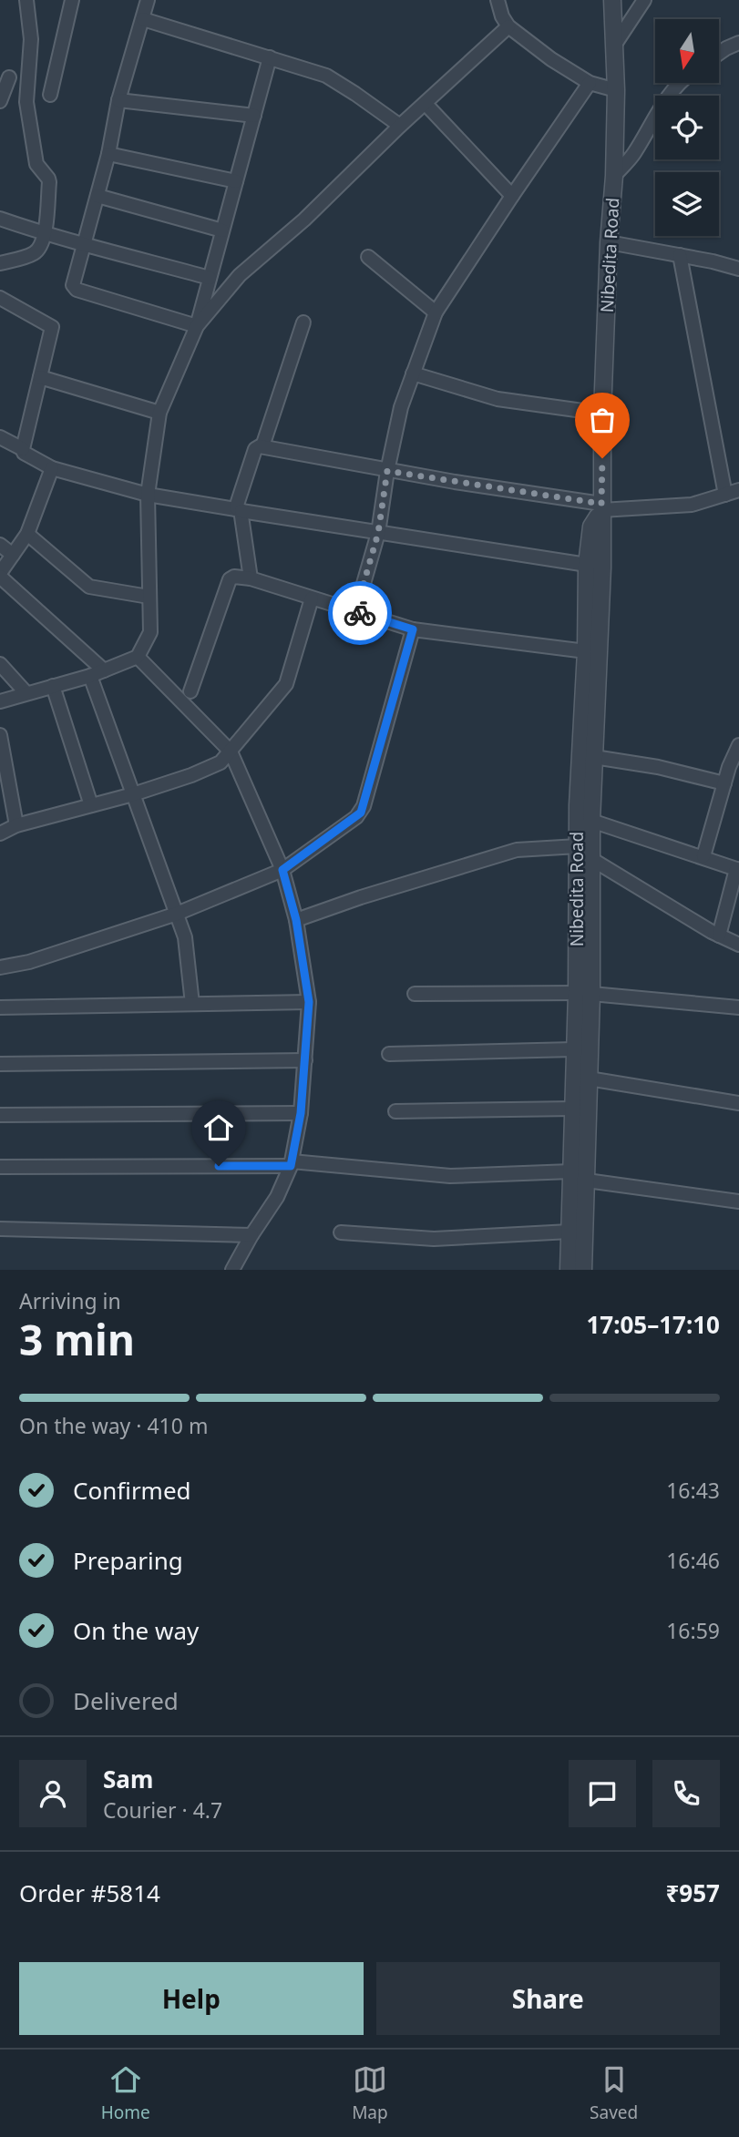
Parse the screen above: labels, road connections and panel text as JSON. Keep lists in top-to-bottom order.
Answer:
{
  "streets": {
    "street": ["Nibedita Road"]
  },
  "north": "bottom",
  "page": {
    "heading": ["3 min", "Arriving in", "17:05–17:10"],
    "panel": [
      "Sam",
      "Courier · 4.7",
      "Order #5814",
      "₹957"
    ],
    "bar": "On the way · 410 m",
    "list": [
      ["Confirmed", "16:43"],
      ["Preparing", "16:46"],
      ["On the way", "16:59"],
      "Delivered"
    ],
    "buttons": ["Help", "Share"],
    "tabs": ["Home", "Map", "Saved"]
  }
}
